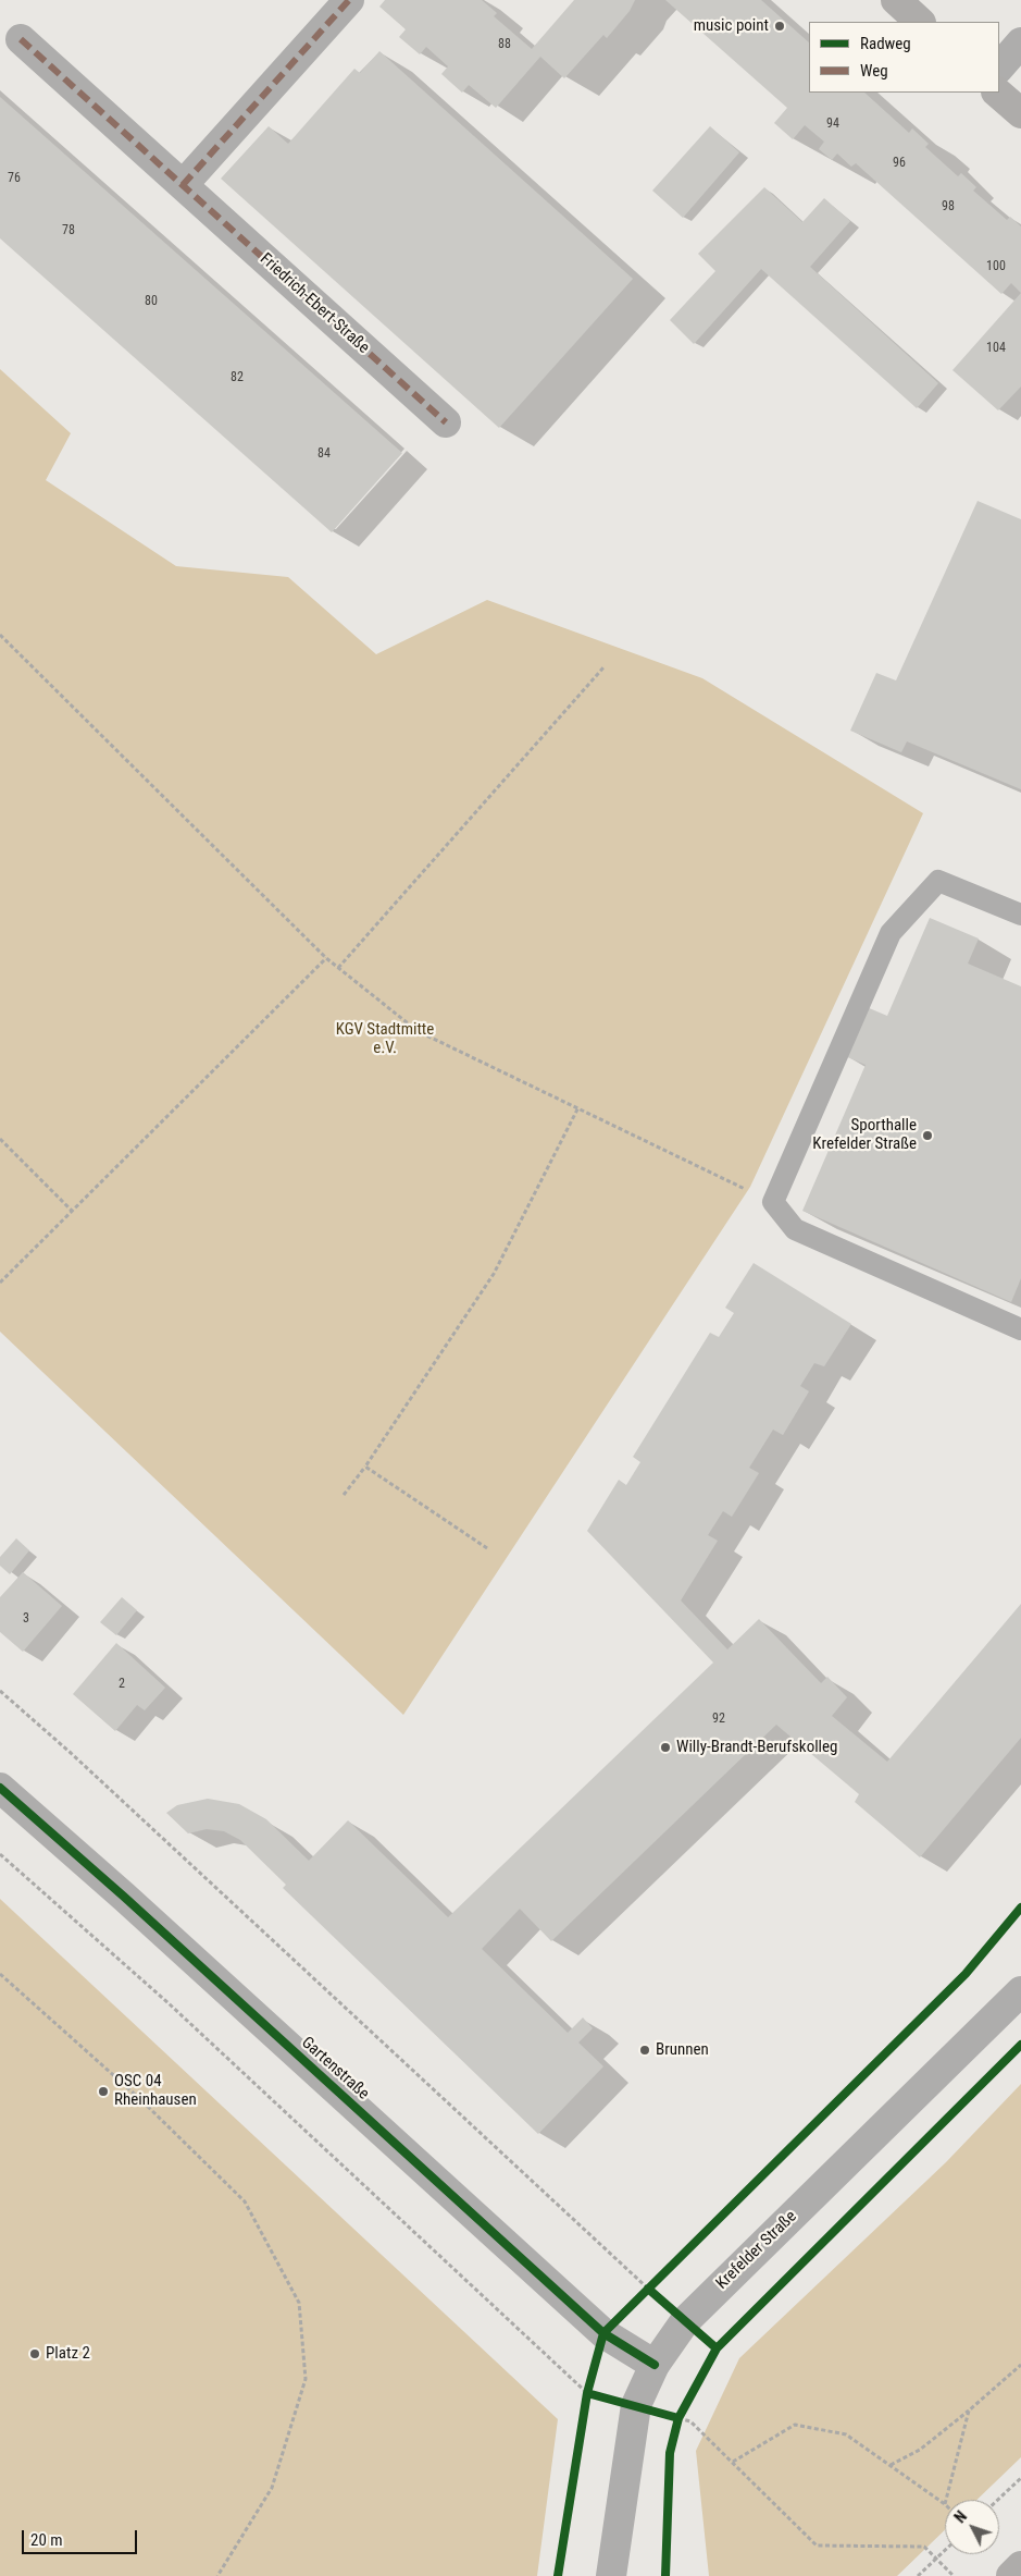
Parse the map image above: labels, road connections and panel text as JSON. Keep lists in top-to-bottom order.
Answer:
{
  "streets": {
    "street": ["Friedrich-Ebert-Straße", "Gartenstraße", "Krefelder Straße"]
  },
  "crossings": [
    ["Gartenstraße", "Krefelder Straße"]
  ],
  "parks": ["KGV Stadtmitte e.V."],
  "places": [
    "music point",
    "Sporthalle Krefelder Straße",
    "Willy-Brandt-Berufskolleg",
    "Brunnen",
    "OSC 04 Rheinhausen",
    "Platz 2"
  ],
  "house_numbers": [
    "88",
    "94",
    "96",
    "76",
    "98",
    "78",
    "100",
    "80",
    "104",
    "82",
    "84",
    "3",
    "2",
    "92"
  ],
  "legend": ["Radweg", "Weg"],
  "scale_bar": "20 m",
  "north": "top left"
}
